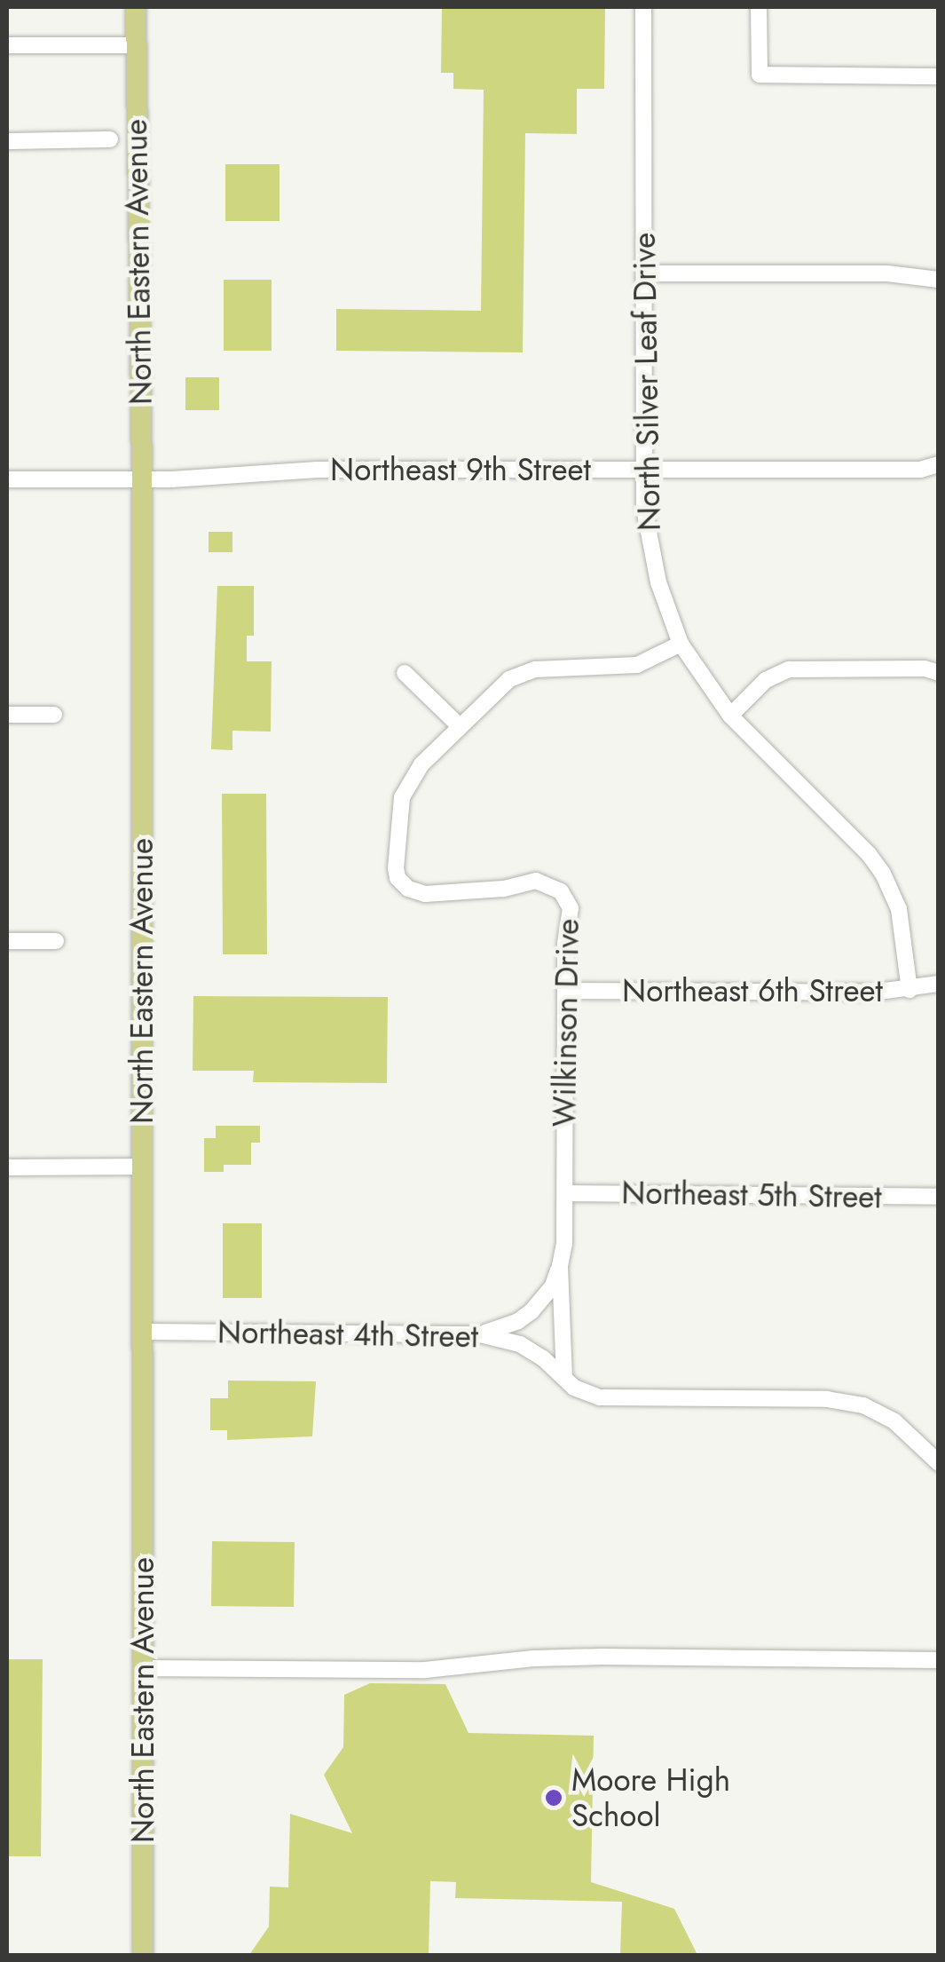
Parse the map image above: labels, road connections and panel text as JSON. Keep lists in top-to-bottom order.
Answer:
{
  "streets": {
    "main road": ["North Eastern Avenue"],
    "street": [
      "North Silver Leaf Drive",
      "Northeast 9th Street",
      "Northeast 6th Street",
      "Wilkinson Drive",
      "Northeast 5th Street",
      "Northeast 4th Street"
    ]
  },
  "crossings": [
    ["North Eastern Avenue", "Northeast 9th Street"],
    ["North Eastern Avenue", "Northeast 4th Street"],
    ["North Silver Leaf Drive", "Northeast 9th Street"],
    ["North Silver Leaf Drive", "Northeast 6th Street"],
    ["North Silver Leaf Drive", "Wilkinson Drive"],
    ["Northeast 6th Street", "Wilkinson Drive"],
    ["Wilkinson Drive", "Northeast 5th Street"],
    ["Wilkinson Drive", "Northeast 4th Street"]
  ],
  "places": ["Moore High School"]
}
